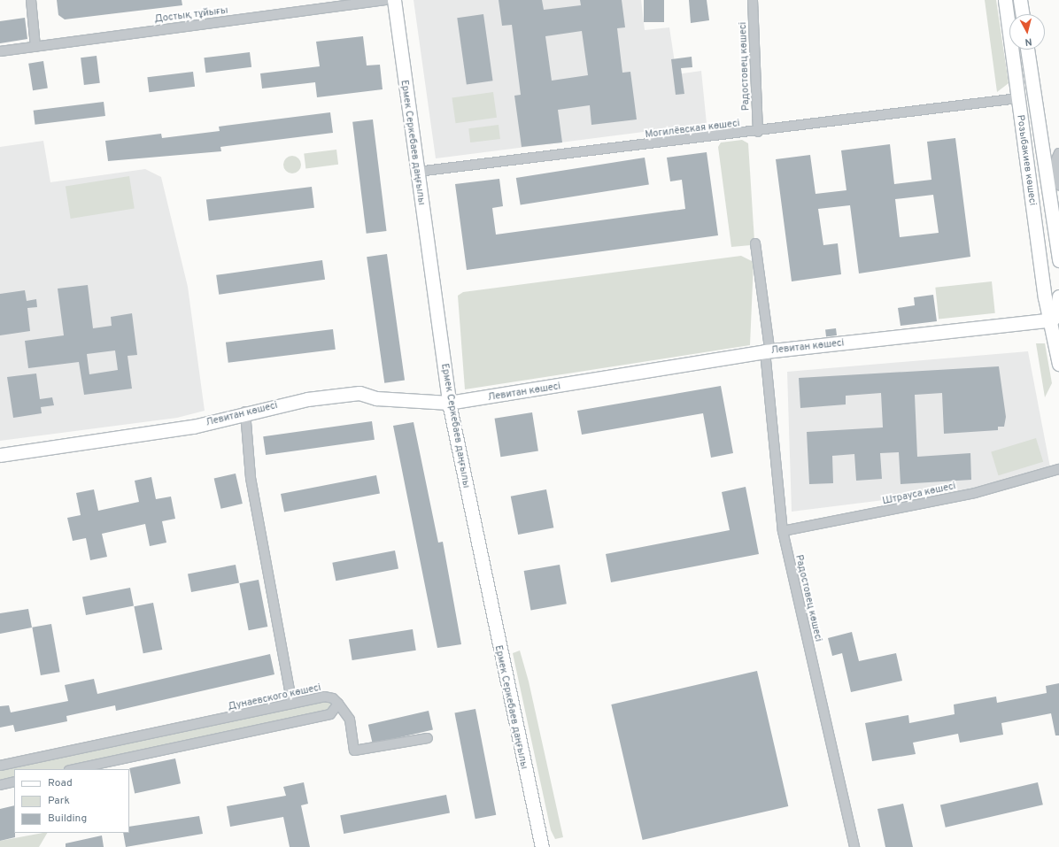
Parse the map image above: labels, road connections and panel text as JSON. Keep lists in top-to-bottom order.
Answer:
{
  "streets": {
    "street": [
      "Достық тұйығы",
      "Радостовец көшесі",
      "Могилёвская көшесі",
      "Ермек Серкебаев даңғылы",
      "Розыбакиев көшесі",
      "Левитан көшесі",
      "Штрауса көшесі",
      "Дунаевского көшесі"
    ]
  },
  "crossings": [
    ["Радостовец көшесі", "Могилёвская көшесі"],
    ["Радостовец көшесі", "Левитан көшесі"],
    ["Радостовец көшесі", "Штрауса көшесі"],
    ["Могилёвская көшесі", "Ермек Серкебаев даңғылы"],
    ["Могилёвская көшесі", "Розыбакиев көшесі"],
    ["Ермек Серкебаев даңғылы", "Левитан көшесі"],
    ["Розыбакиев көшесі", "Левитан көшесі"]
  ],
  "legend": ["Road", "Park", "Building"],
  "north": "bottom"
}
